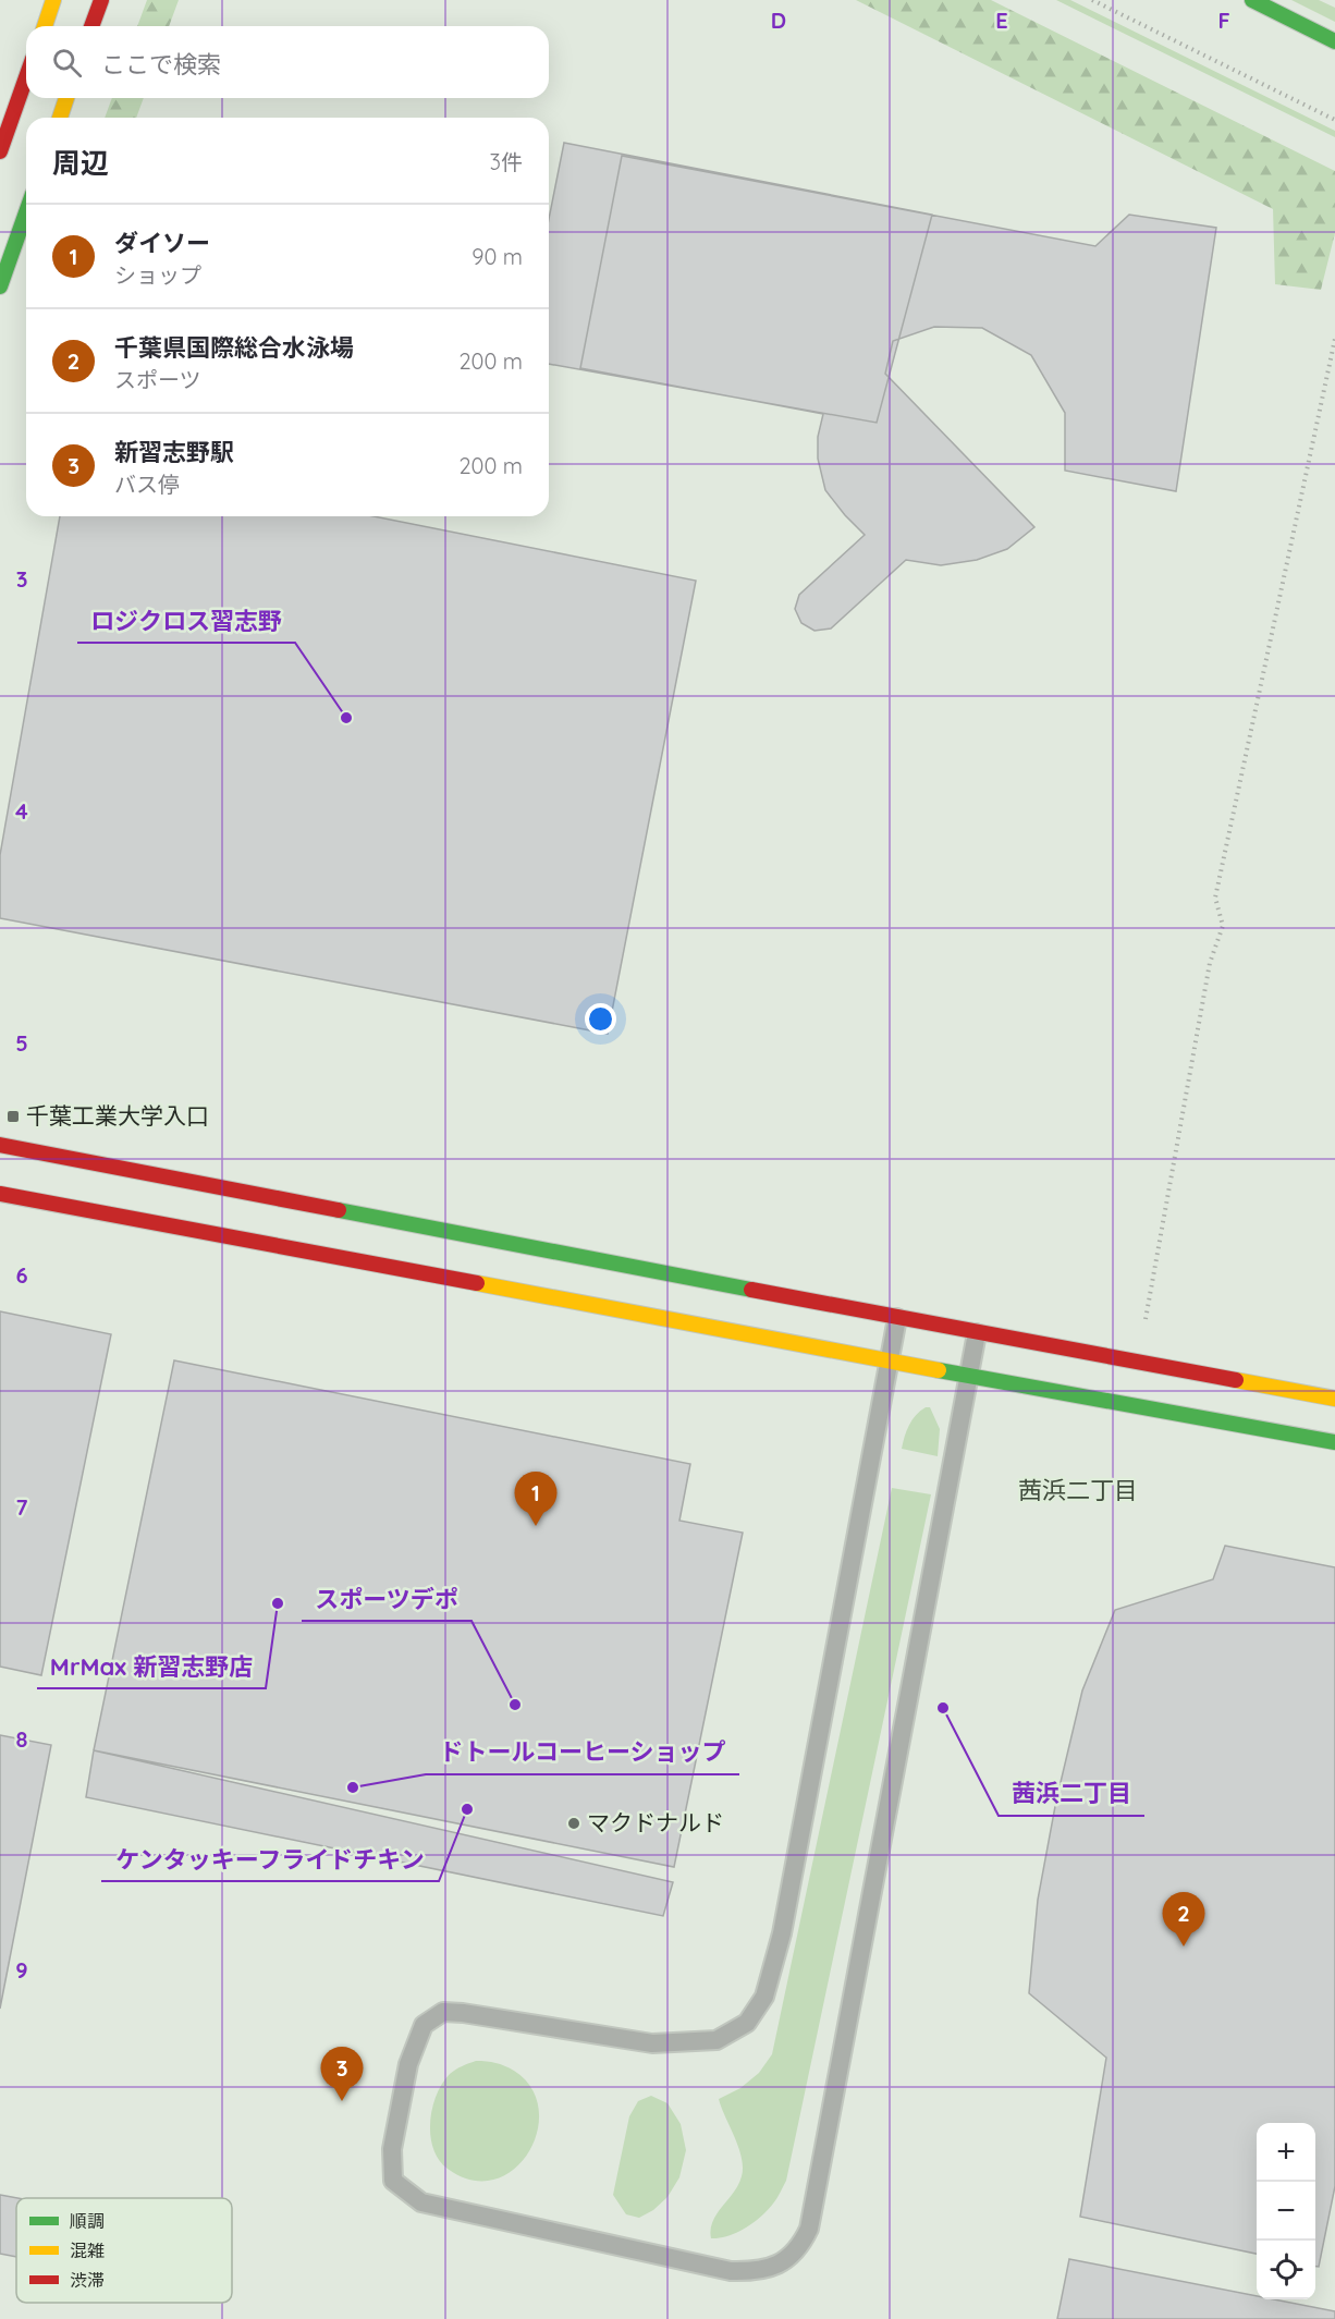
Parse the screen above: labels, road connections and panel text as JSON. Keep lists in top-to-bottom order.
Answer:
{
  "districts": ["茜浜二丁目"],
  "places": {
    "other": [
      "ロジクロス習志野",
      "MrMax 新習志野店",
      "スポーツデポ",
      "茜浜二丁目",
      "ドトールコーヒーショップ",
      "ケンタッキーフライドチキン",
      "マクドナルド"
    ],
    "transit": ["千葉工業大学入口"]
  },
  "legend": ["順調", "混雑", "渋滞"],
  "page": {
    "search": "ここで検索",
    "heading": ["周辺", "3件"],
    "list": [
      {
        "mark": "1",
        "name": "ダイソー",
        "note": "ショップ",
        "value": "90 m"
      },
      {
        "mark": "2",
        "name": "千葉県国際総合水泳場",
        "note": "スポーツ",
        "value": "200 m"
      },
      {
        "mark": "3",
        "name": "新習志野駅",
        "note": "バス停",
        "value": "200 m"
      }
    ],
    "pins": ["1", "2", "3"],
    "map_buttons": ["+", "−"]
  },
  "grid": {
    "columns": ["D", "E", "F"],
    "rows": [
      "3",
      "4",
      "5",
      "6",
      "7",
      "8",
      "9"
    ]
  }
}
